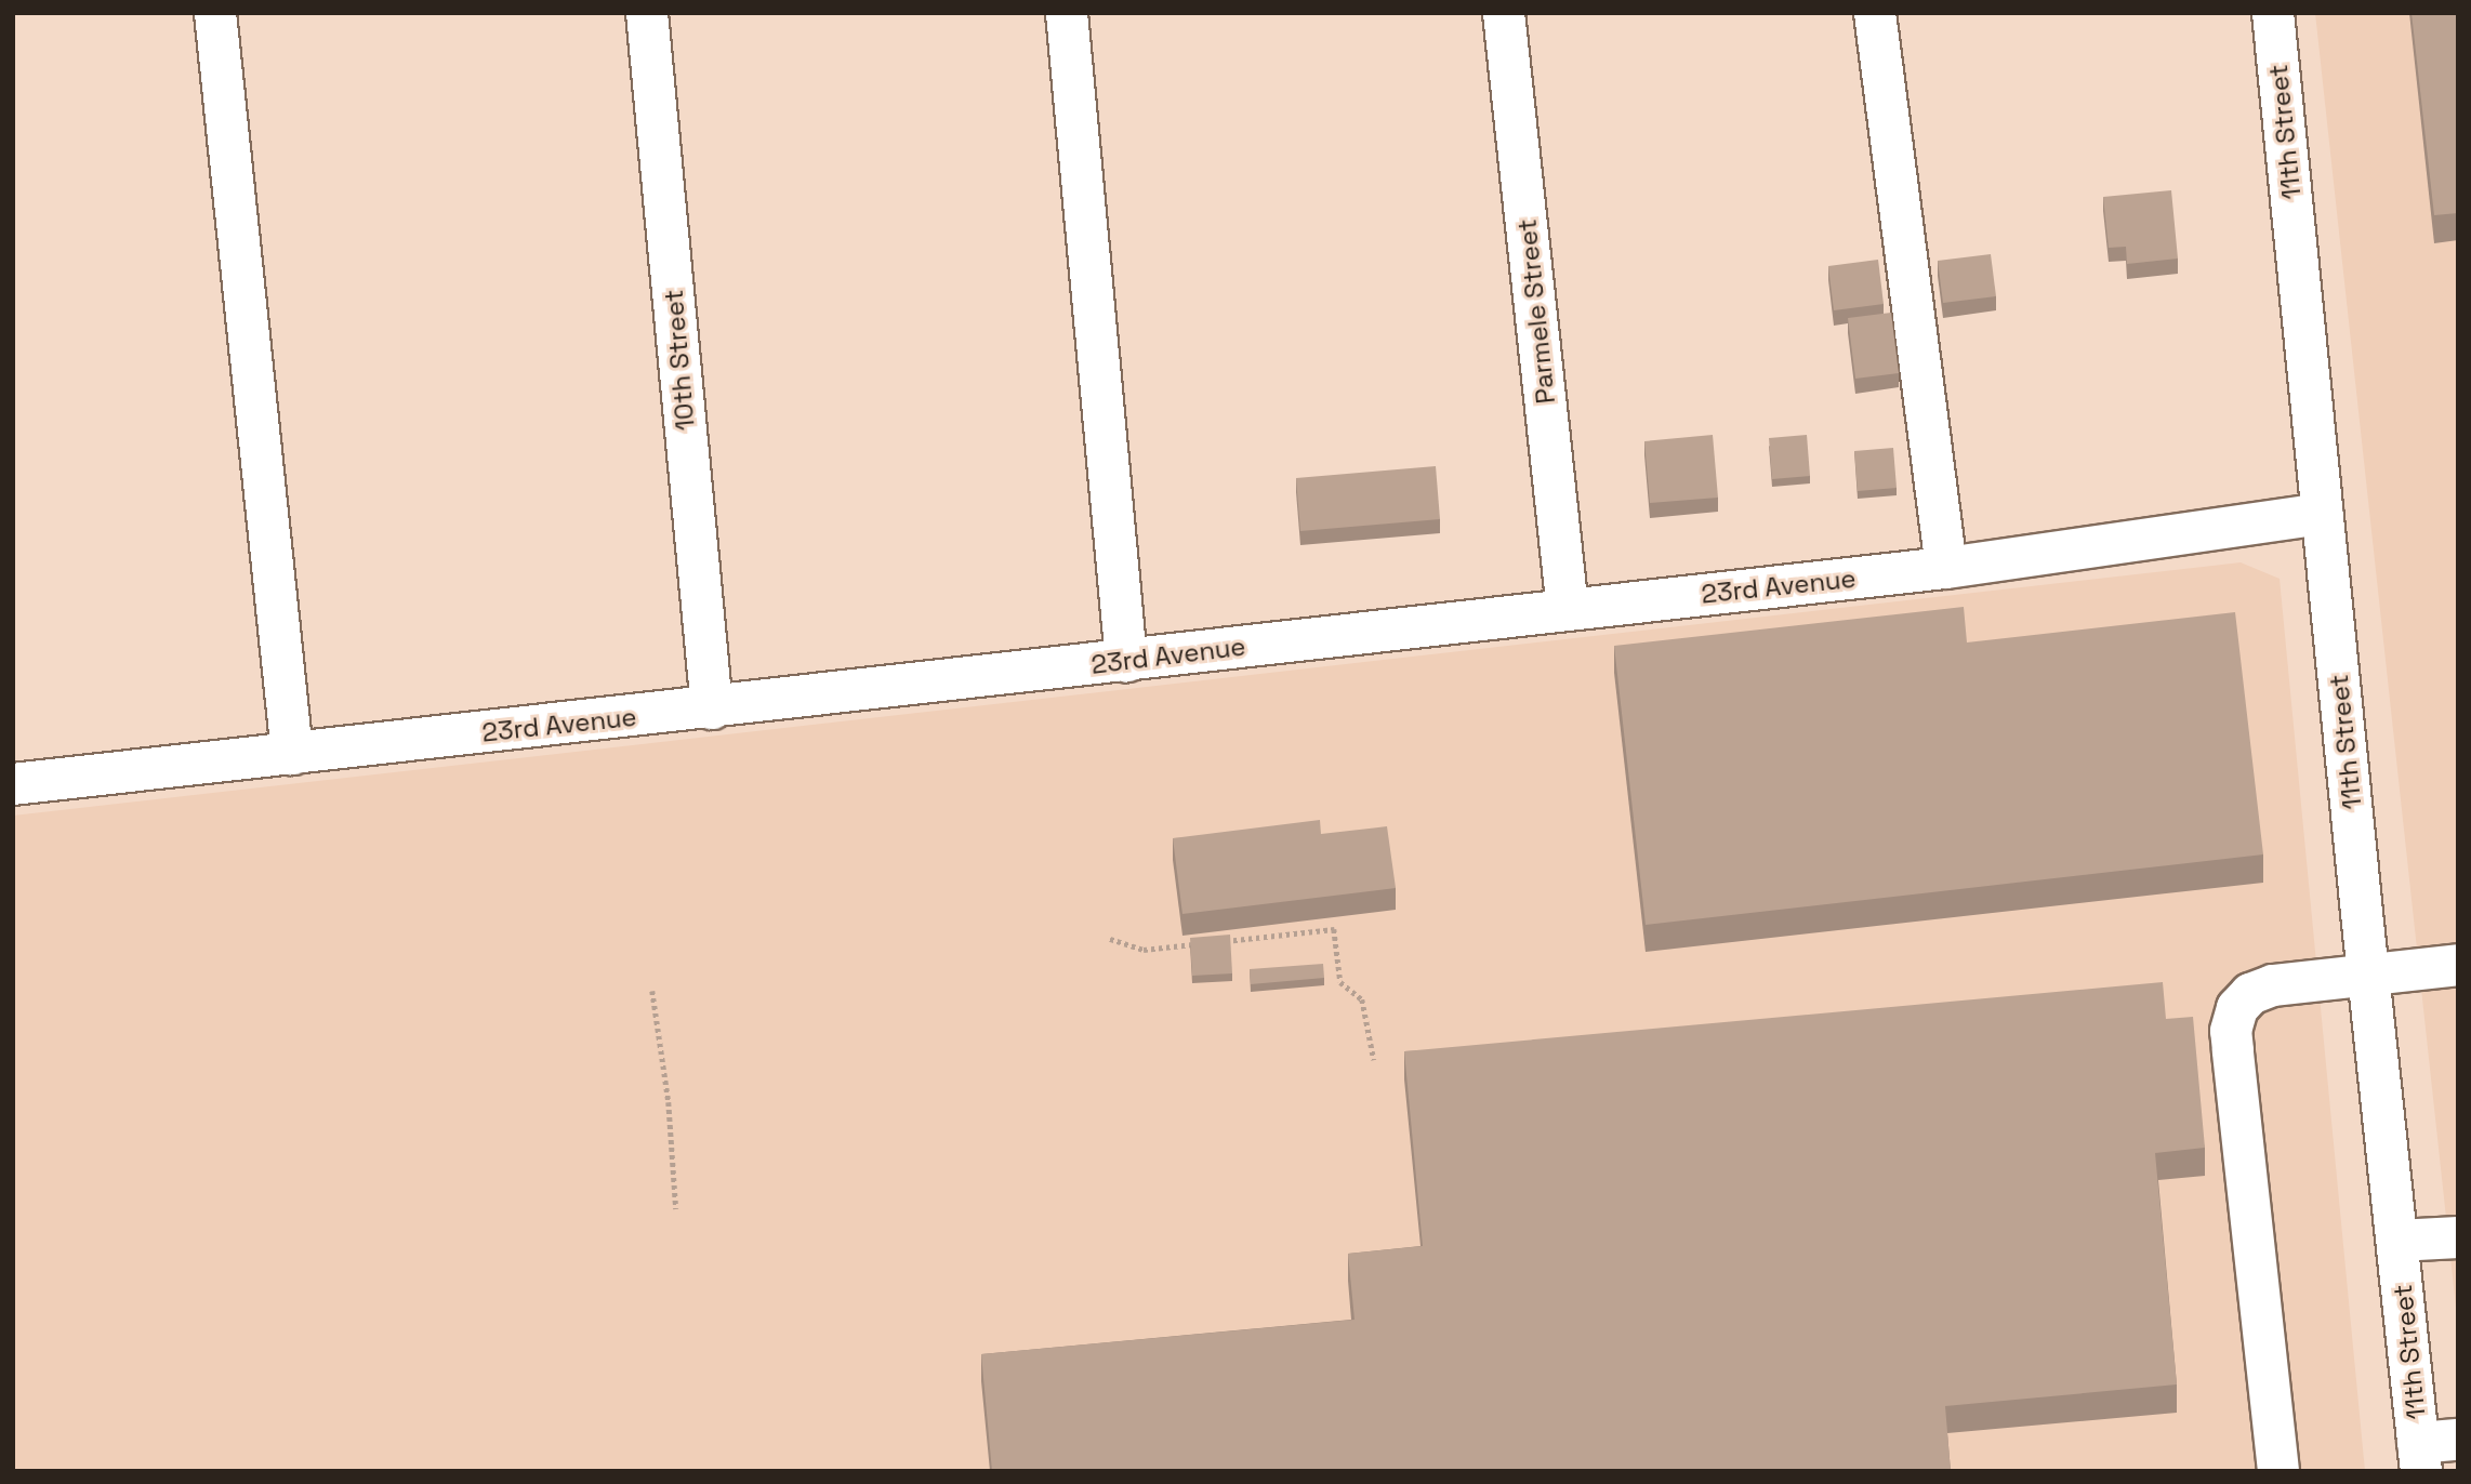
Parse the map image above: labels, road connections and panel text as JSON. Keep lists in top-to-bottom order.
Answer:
{
  "streets": {
    "street": [
      "11th Street",
      "Parmele Street",
      "10th Street",
      "23rd Avenue"
    ]
  },
  "crossings": [
    ["11th Street", "23rd Avenue"],
    ["Parmele Street", "23rd Avenue"],
    ["10th Street", "23rd Avenue"]
  ]
}
